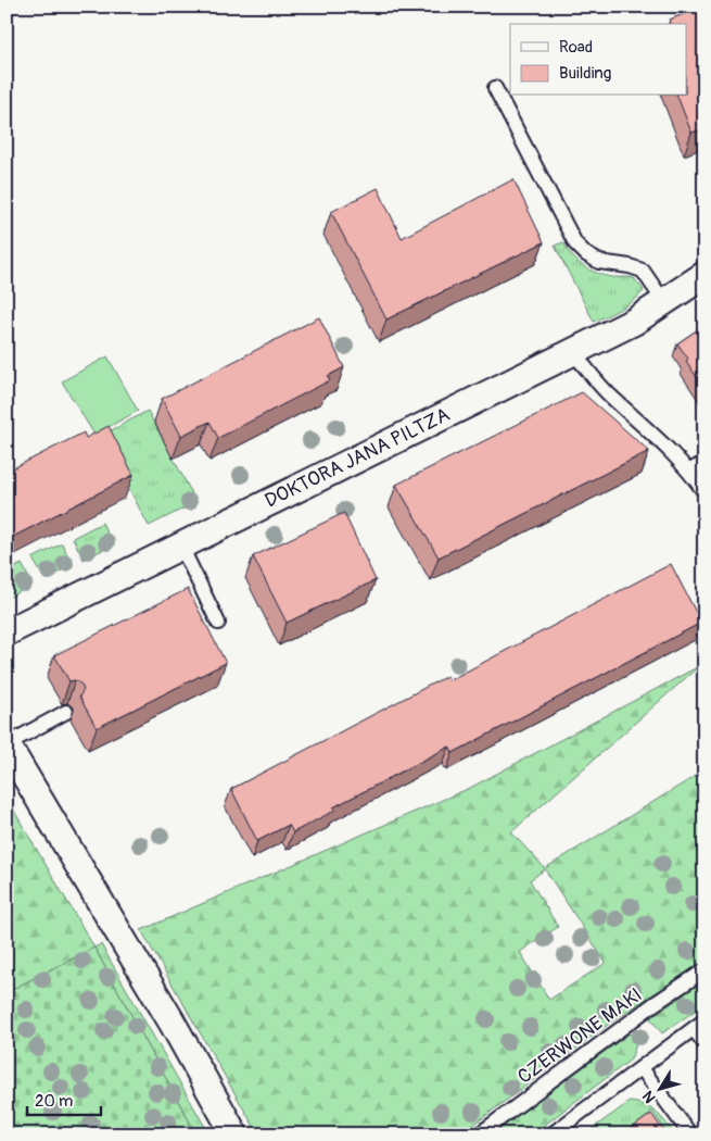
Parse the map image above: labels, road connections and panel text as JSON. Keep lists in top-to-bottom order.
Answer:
{
  "streets": {
    "street": ["DOKTORA JANA PILTZA"],
    "lane": ["CZERWONE MAKI"]
  },
  "legend": ["Road", "Building"],
  "scale_bar": "20 m",
  "north": "bottom left"
}
